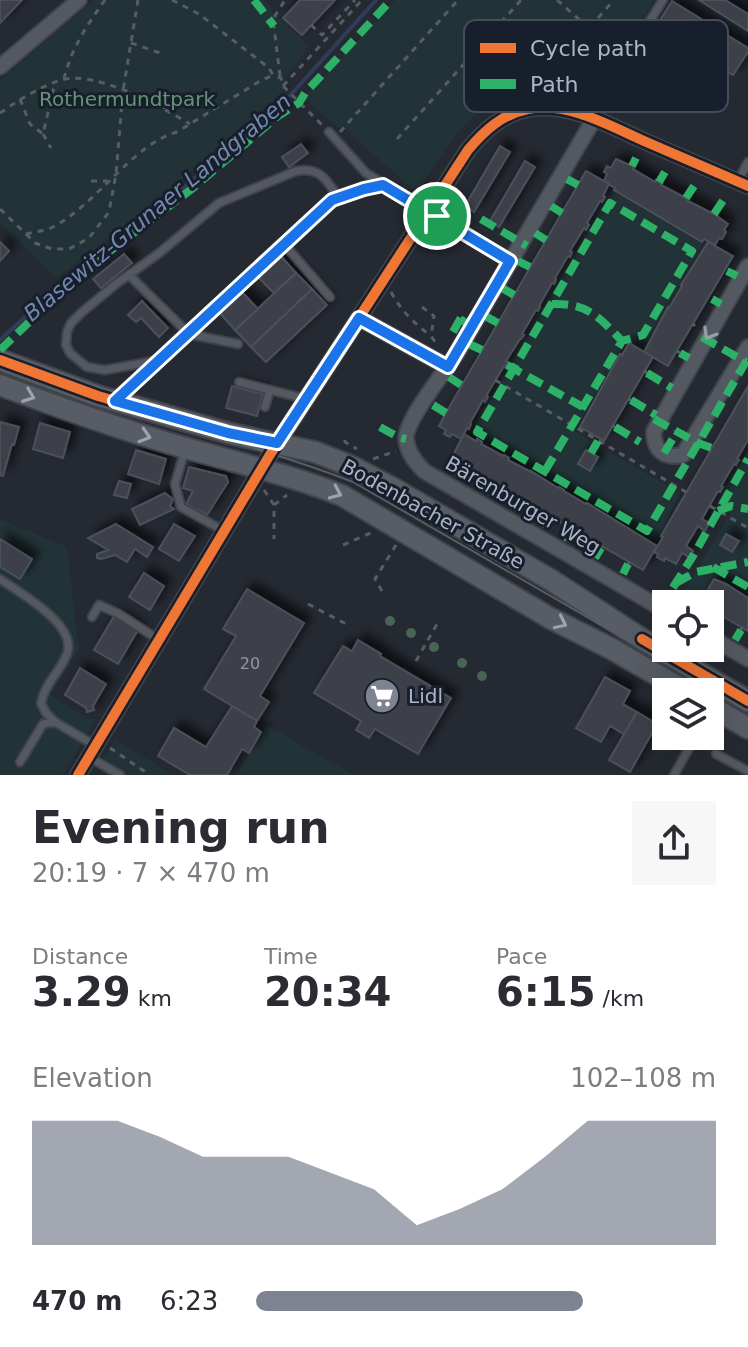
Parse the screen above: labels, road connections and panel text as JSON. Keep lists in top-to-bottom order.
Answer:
{
  "streets": {
    "street": ["Bärenburger Weg", "Bodenbacher Straße"]
  },
  "water": ["Blasewitz‐Grunaer Landgraben"],
  "parks": ["Rothermundtpark"],
  "places": {
    "supermarket": ["Lidl"]
  },
  "house_numbers": ["20"],
  "legend": ["Cycle path", "Path"],
  "page": {
    "heading": ["Evening run", "20:19 · 7 × 470 m"],
    "stats": [
      ["Distance", "3.29 km"],
      ["Time", "20:34"],
      ["Pace", "6:15 /km"]
    ],
    "chart": ["Elevation", "102–108 m"],
    "list": [
      {
        "name": "470 m",
        "note": "6:23"
      }
    ]
  }
}
